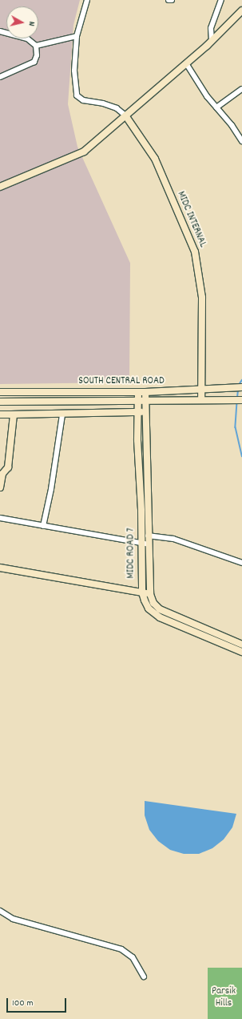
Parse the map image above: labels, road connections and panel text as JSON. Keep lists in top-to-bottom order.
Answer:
{
  "streets": {
    "street": ["MIDC INTERNAL", "SOUTH CENTRAL ROAD", "MIDC ROAD 7"]
  },
  "crossings": [
    ["MIDC INTERNAL", "SOUTH CENTRAL ROAD"],
    ["SOUTH CENTRAL ROAD", "MIDC ROAD 7"]
  ],
  "parks": ["Parsik Hills"],
  "scale_bar": "100 m",
  "north": "right"
}
